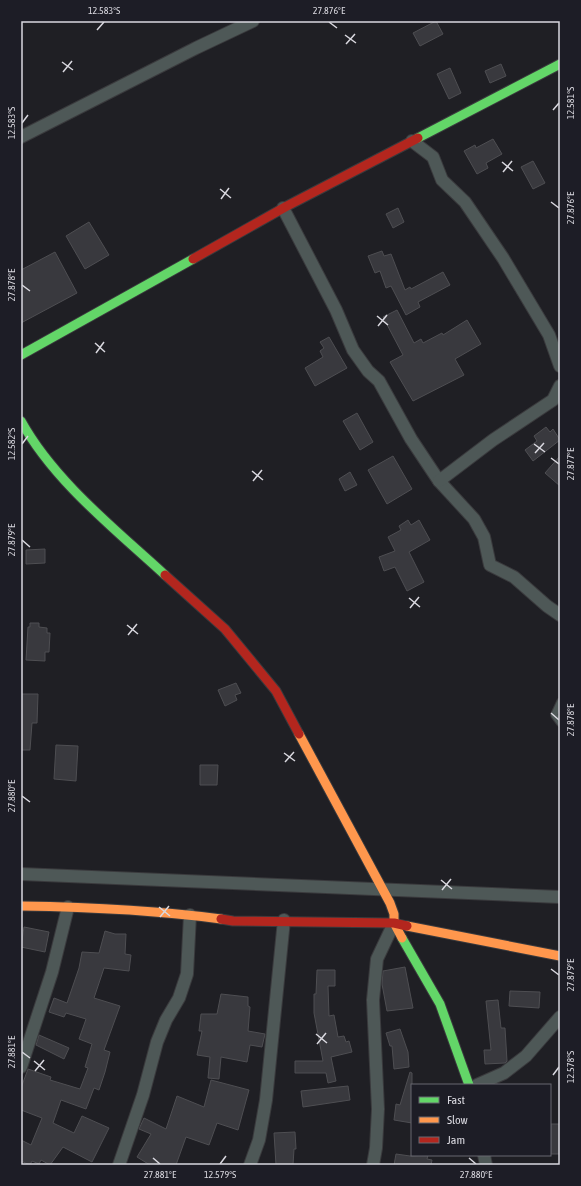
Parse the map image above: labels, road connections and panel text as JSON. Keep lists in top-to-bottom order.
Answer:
{
  "legend": ["Fast", "Slow", "Jam"],
  "coordinates": [
    "12.583°S",
    "27.876°E",
    "12.581°S",
    "27.878°E",
    "12.582°S",
    "27.877°E",
    "27.879°E",
    "27.880°E",
    "27.881°E",
    "12.578°S",
    "12.579°S"
  ]
}
